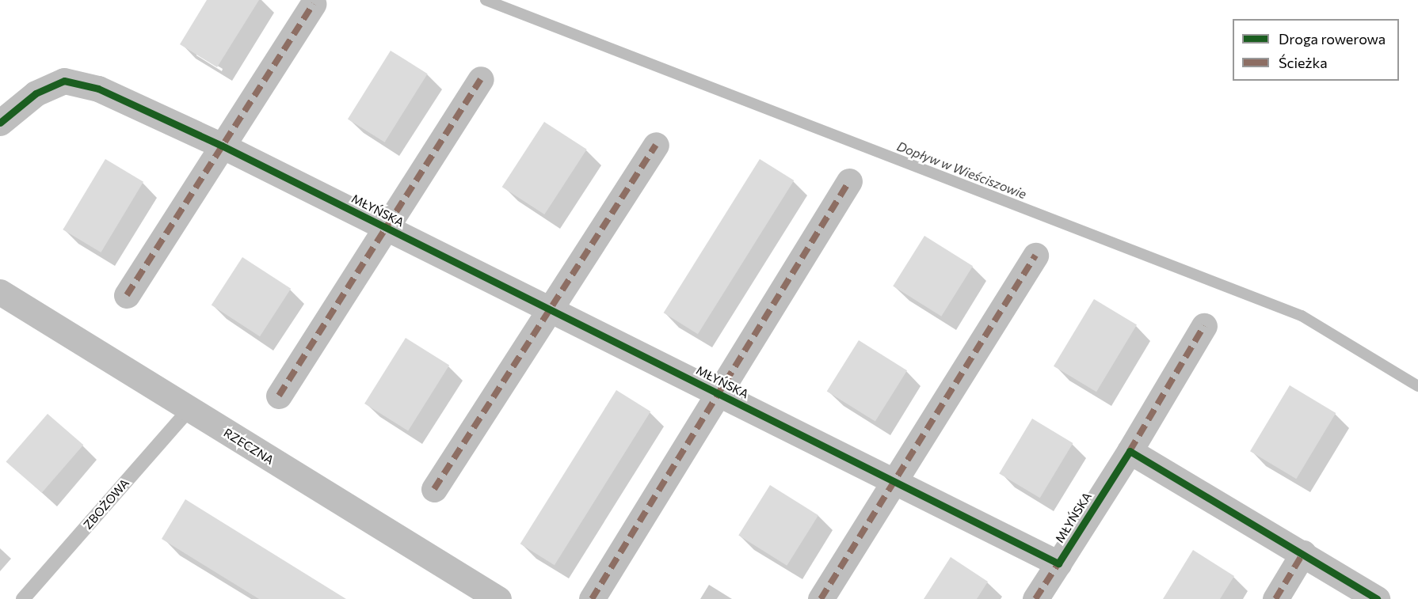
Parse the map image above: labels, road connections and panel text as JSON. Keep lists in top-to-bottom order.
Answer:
{
  "streets": {
    "street": ["MŁYŃSKA", "RZECZNA"],
    "lane": ["ZBOŻOWA"]
  },
  "crossings": [
    ["RZECZNA", "ZBOŻOWA"]
  ],
  "water": ["Dopływ w Wieściszowie"],
  "legend": ["Droga rowerowa", "Ścieżka"]
}
